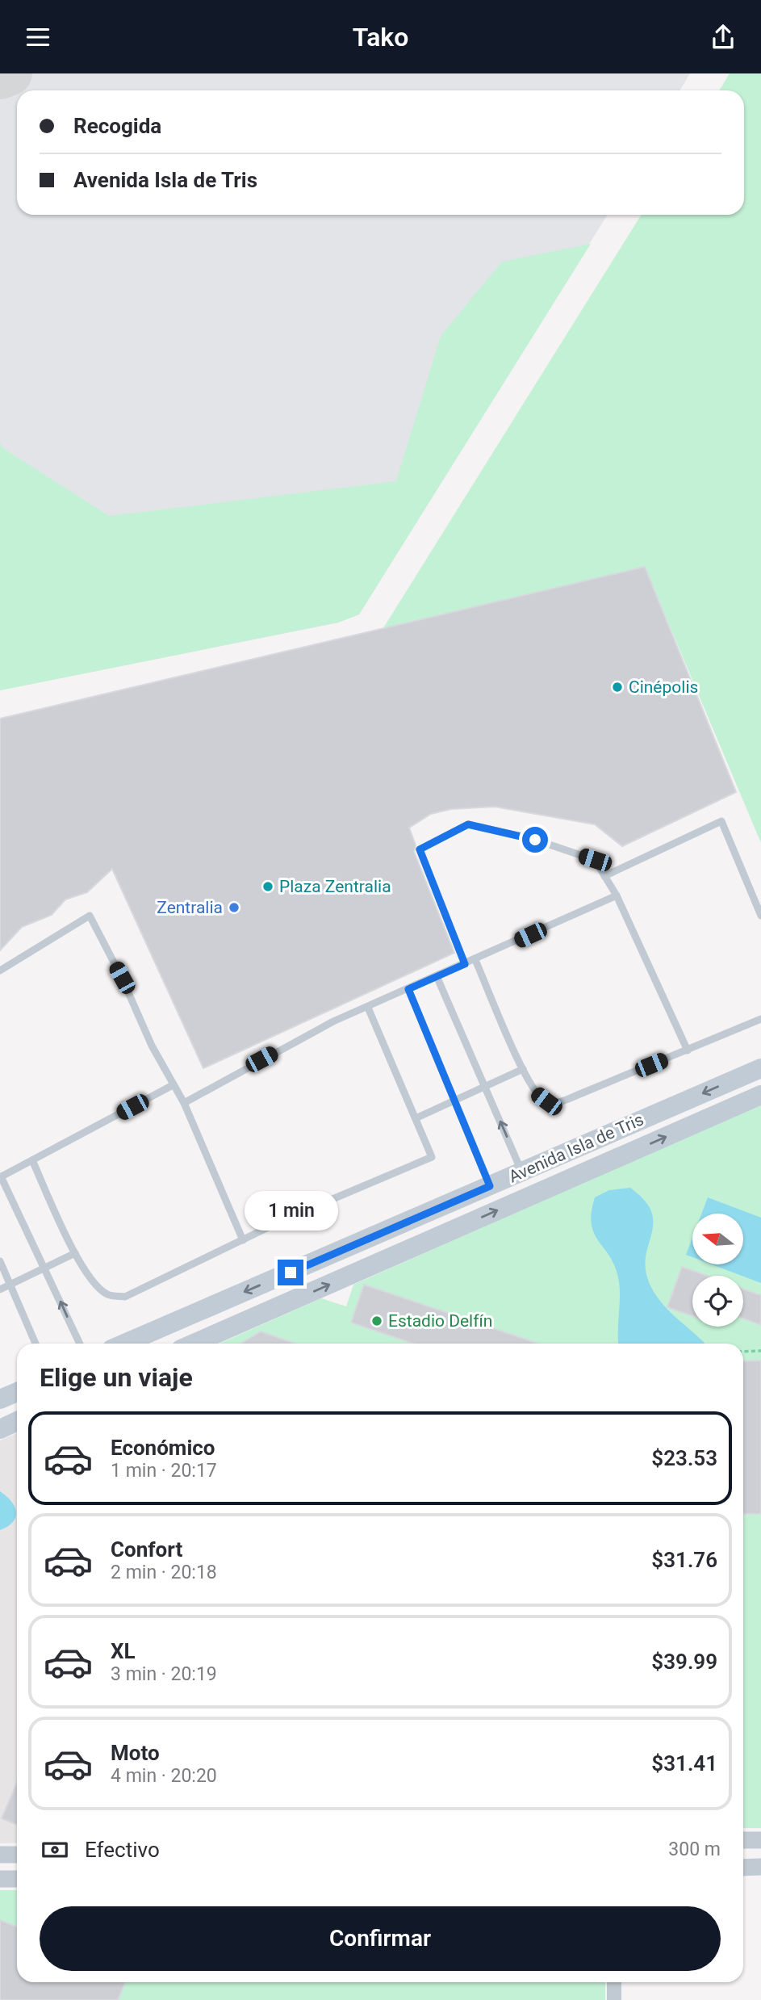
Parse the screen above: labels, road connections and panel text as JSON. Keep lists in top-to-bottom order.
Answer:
{
  "streets": {
    "main road": ["Avenida Isla de Tris"]
  },
  "places": [
    "Cinépolis",
    "Plaza Zentralia",
    "Zentralia",
    "Estadio Delfín"
  ],
  "north": "left",
  "page": {
    "header": "Tako",
    "banner": ["Recogida", "Avenida Isla de Tris"],
    "bubble": "1 min",
    "heading": "Elige un viaje",
    "list": [
      {
        "name": "Económico",
        "note": "1 min · 20:17",
        "value": "$23.53"
      },
      {
        "name": "Confort",
        "note": "2 min · 20:18",
        "value": "$31.76"
      },
      {
        "name": "XL",
        "note": "3 min · 20:19",
        "value": "$39.99"
      },
      {
        "name": "Moto",
        "note": "4 min · 20:20",
        "value": "$31.41"
      }
    ],
    "pay": ["Efectivo", "300 m"],
    "buttons": "Confirmar"
  }
}
